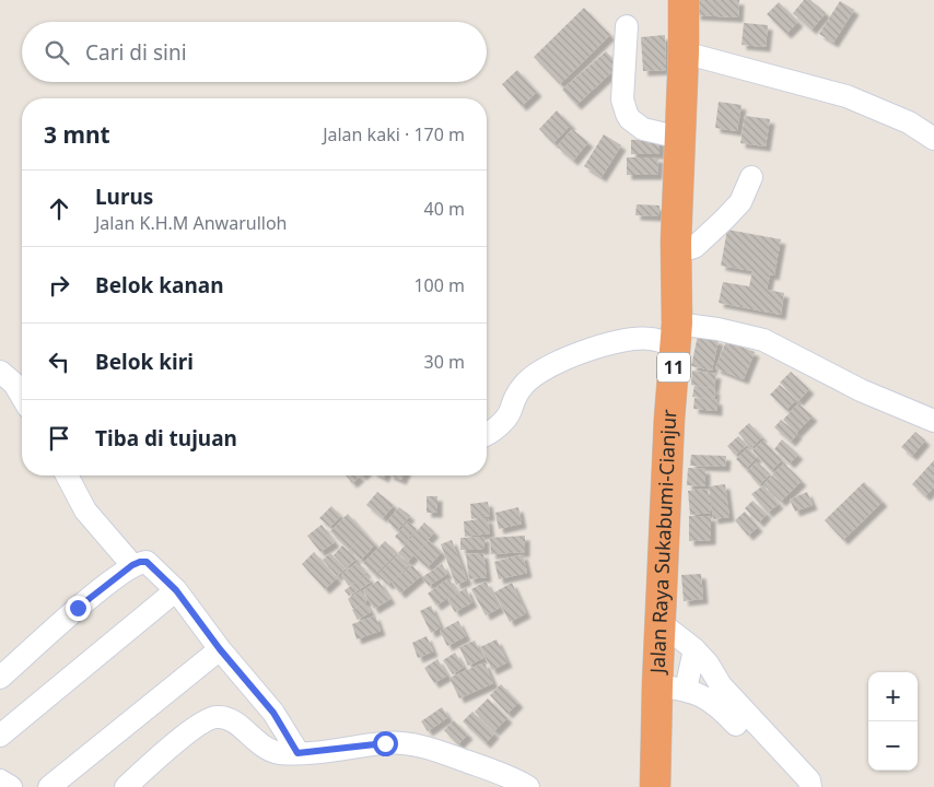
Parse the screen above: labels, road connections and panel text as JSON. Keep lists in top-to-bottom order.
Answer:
{
  "streets": {
    "highway": ["11", "Jalan Raya Sukabumi-Cianjur"]
  },
  "page": {
    "search": "Cari di sini",
    "heading": ["3 mnt", "Jalan kaki · 170 m"],
    "list": [
      ["Lurus", "Jalan K.H.M Anwarulloh", "40 m"],
      ["Belok kanan", "100 m"],
      ["Belok kiri", "30 m"],
      "Tiba di tujuan"
    ],
    "map_buttons": ["+", "−"]
  }
}
